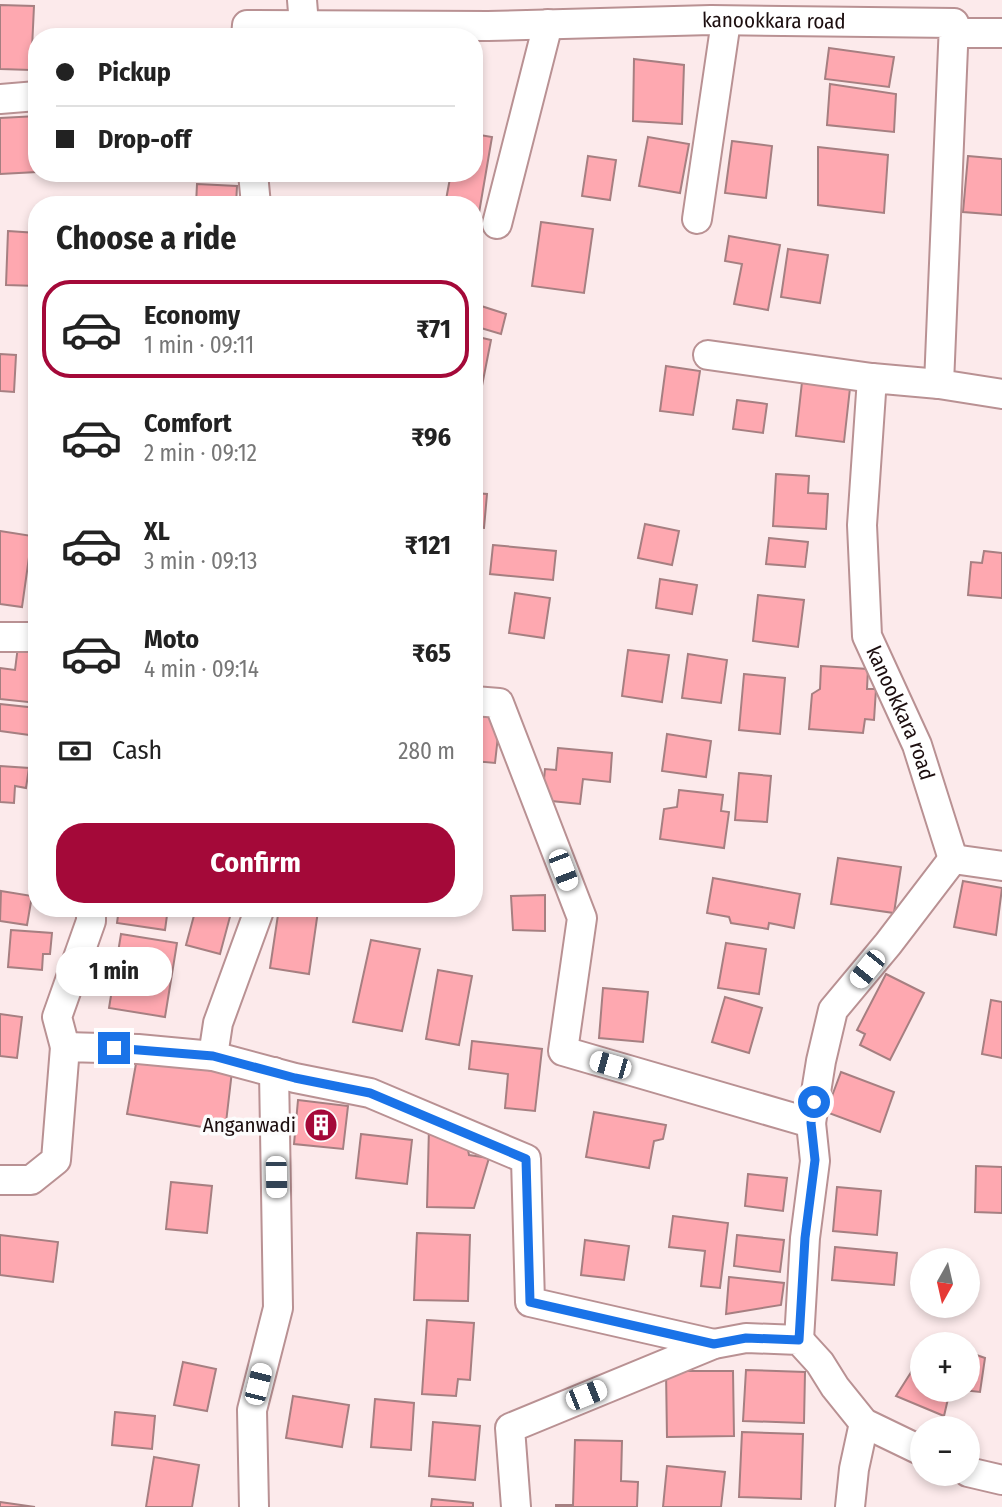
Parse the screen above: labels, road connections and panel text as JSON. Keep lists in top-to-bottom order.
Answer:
{
  "streets": {
    "street": ["kanookkara road"]
  },
  "places": {
    "building": ["Anganwadi"]
  },
  "north": "bottom",
  "page": {
    "banner": ["Pickup", "Drop-off"],
    "heading": "Choose a ride",
    "list": [
      {
        "name": "Economy",
        "note": "1 min · 09:11",
        "value": "₹71"
      },
      {
        "name": "Comfort",
        "note": "2 min · 09:12",
        "value": "₹96"
      },
      {
        "name": "XL",
        "note": "3 min · 09:13",
        "value": "₹121"
      },
      {
        "name": "Moto",
        "note": "4 min · 09:14",
        "value": "₹65"
      }
    ],
    "pay": ["Cash", "280 m"],
    "buttons": "Confirm",
    "bubble": "1 min",
    "map_buttons": ["+", "−"]
  }
}
